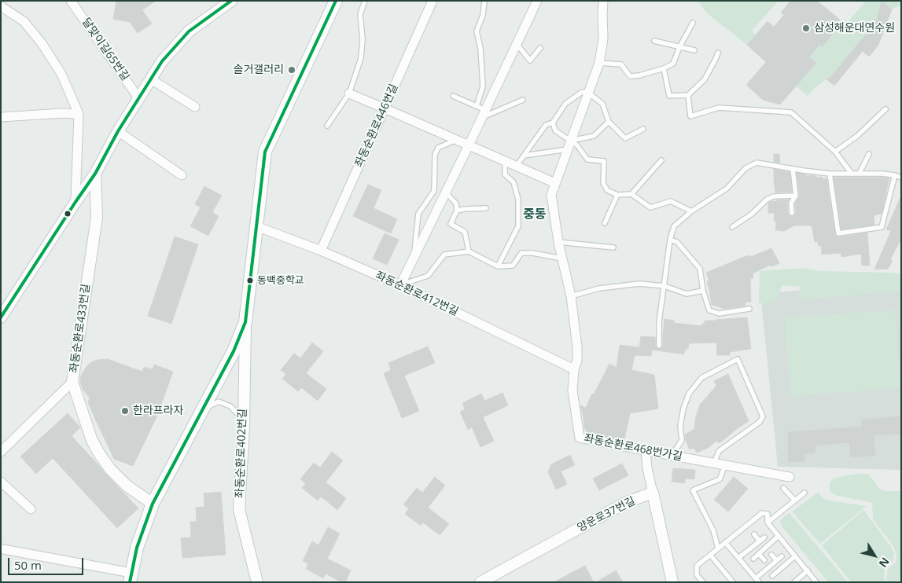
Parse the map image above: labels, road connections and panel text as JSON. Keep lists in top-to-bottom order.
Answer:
{
  "streets": {
    "street": [
      "달맞이길65번길",
      "좌동순환로446번길",
      "좌동순환로412번길",
      "좌동순환로433번길",
      "좌동순환로468번가길",
      "좌동순환로402번길",
      "양운로37번길"
    ]
  },
  "crossings": [
    ["달맞이길65번길", "좌동순환로433번길"],
    ["좌동순환로446번길", "좌동순환로412번길"],
    ["좌동순환로412번길", "좌동순환로468번가길"]
  ],
  "districts": ["중동"],
  "places": [
    "삼성해운대연수원",
    "솔거갤러리",
    "동백중학교",
    "한라프라자"
  ],
  "scale_bar": "50 m",
  "north": "bottom right"
}
